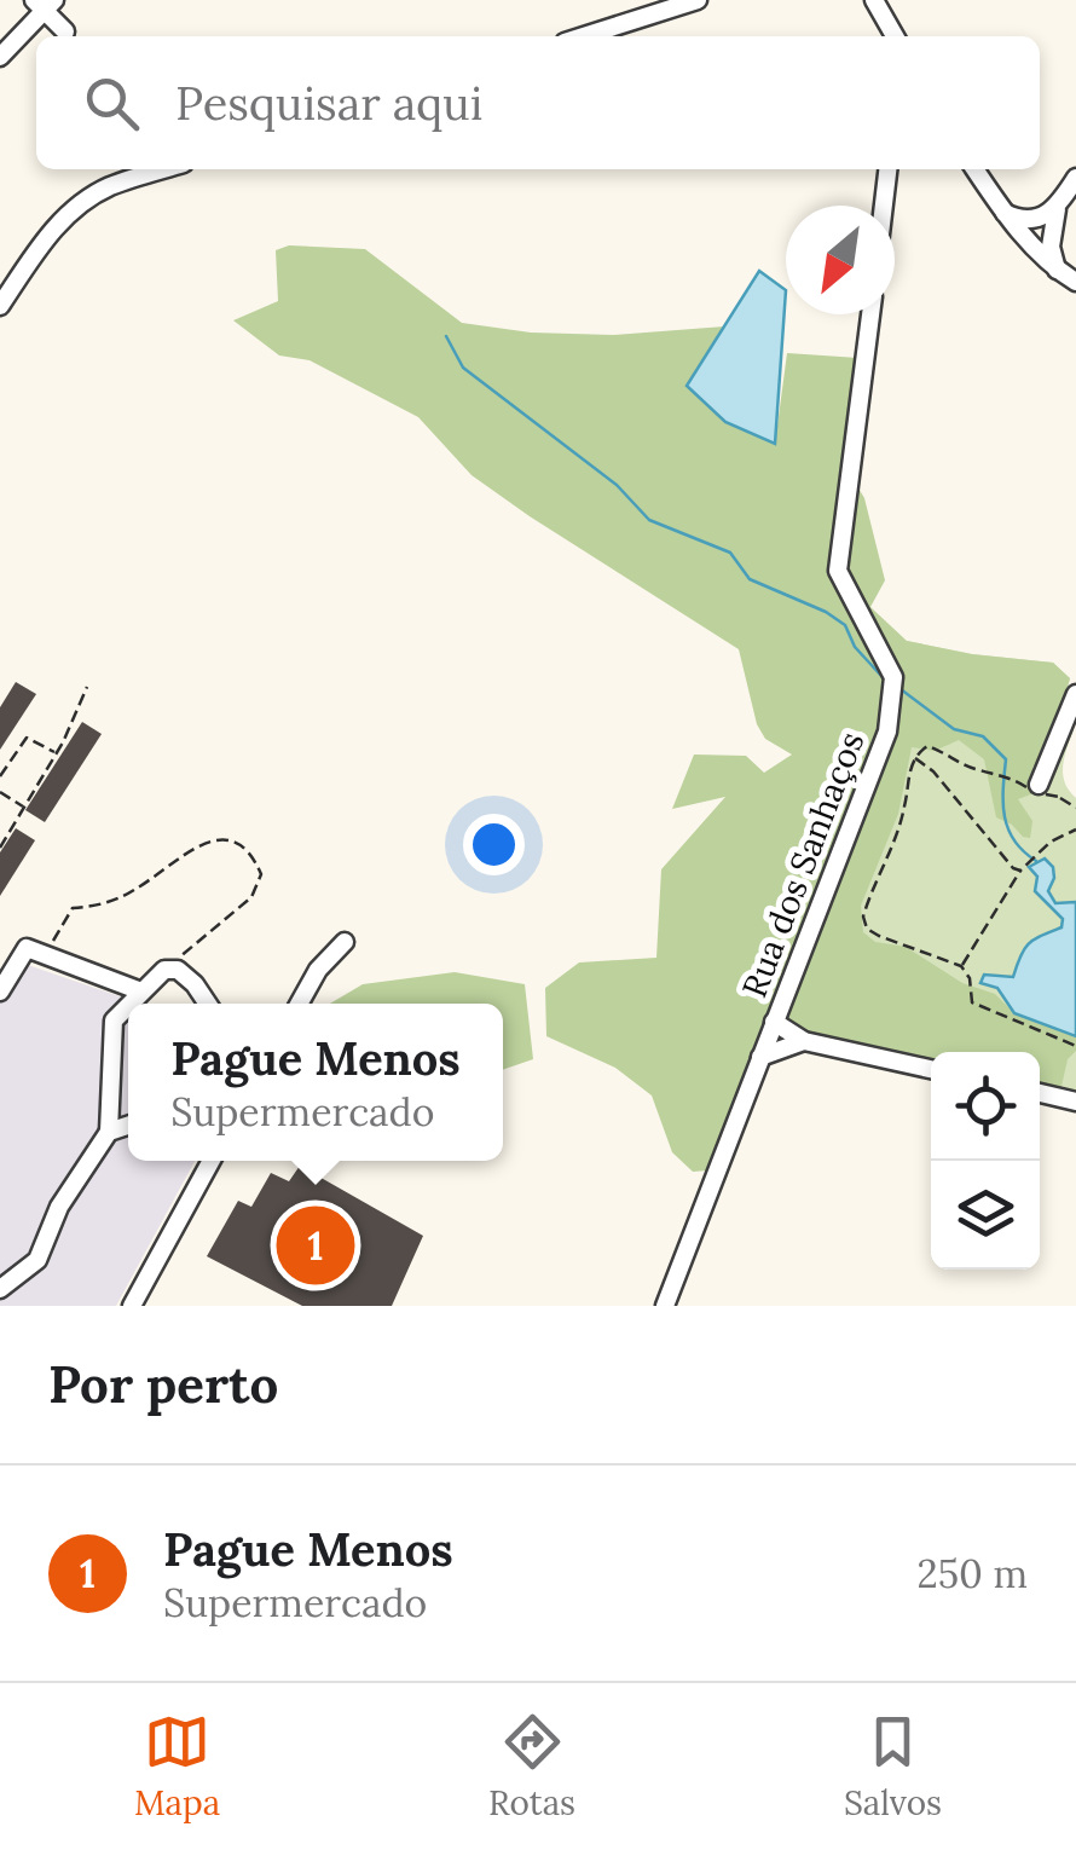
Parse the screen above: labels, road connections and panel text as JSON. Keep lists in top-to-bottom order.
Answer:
{
  "streets": {
    "street": ["Rua dos Sanhaços"]
  },
  "north": "bottom left",
  "page": {
    "search": "Pesquisar aqui",
    "popup": ["Pague Menos", "Supermercado"],
    "pins": "1",
    "heading": "Por perto",
    "list": [
      {
        "mark": "1",
        "name": "Pague Menos",
        "note": "Supermercado",
        "value": "250 m"
      }
    ],
    "nav": ["Mapa", "Rotas", "Salvos"]
  }
}
